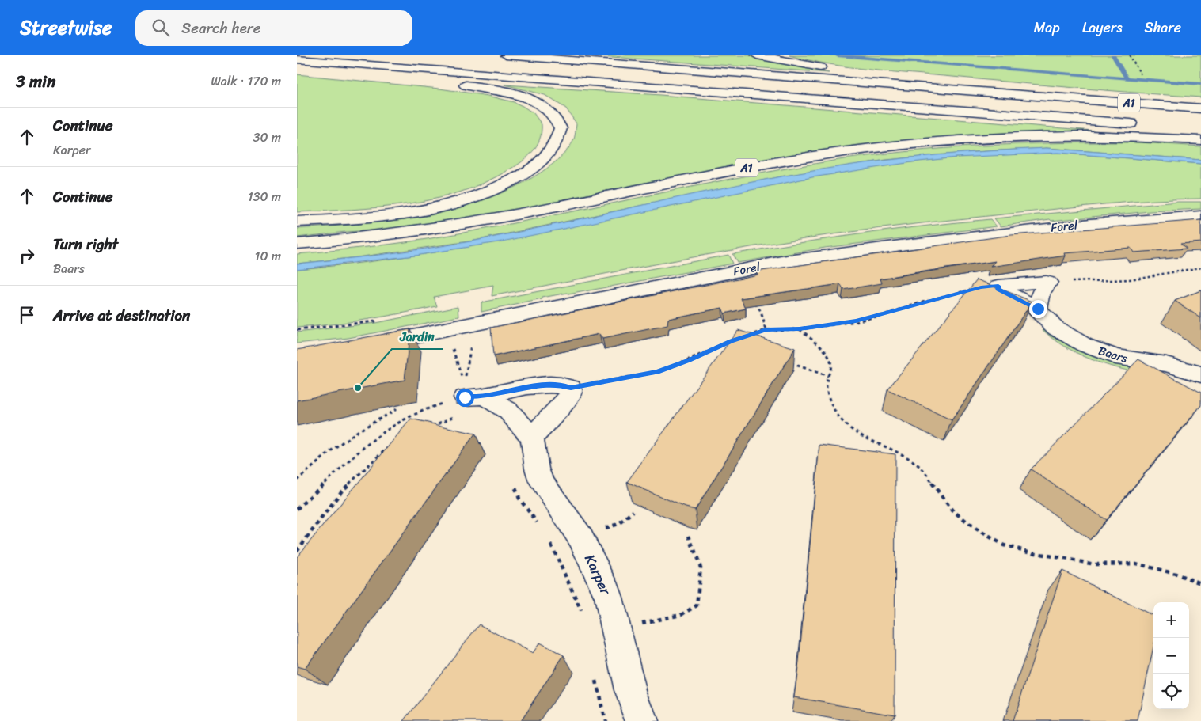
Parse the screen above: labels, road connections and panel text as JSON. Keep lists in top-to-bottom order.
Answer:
{
  "streets": {
    "main road": [
      "A1",
      "Forel",
      "Baars",
      "Karper"
    ]
  },
  "places": ["Jardin"],
  "page": {
    "header": "Streetwise",
    "search": "Search here",
    "nav": ["Map", "Layers", "Share"],
    "heading": ["3 min", "Walk · 170 m"],
    "list": [
      ["Continue", "Karper", "30 m"],
      ["Continue", "130 m"],
      ["Turn right", "Baars", "10 m"],
      "Arrive at destination"
    ],
    "map_buttons": ["+", "−"]
  }
}
